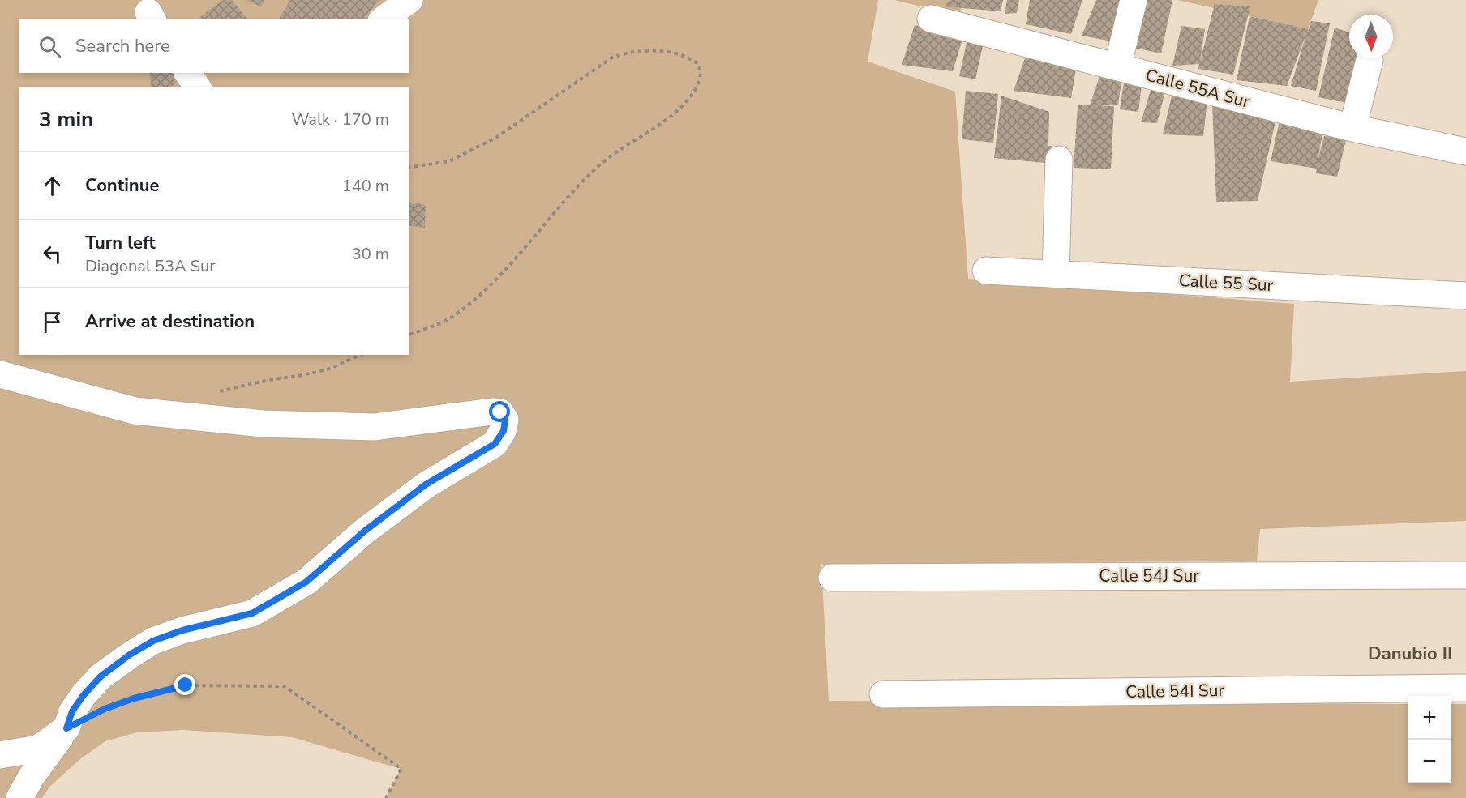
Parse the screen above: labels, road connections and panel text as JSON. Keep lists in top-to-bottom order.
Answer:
{
  "streets": {
    "street": [
      "Calle 55A Sur",
      "Calle 55 Sur",
      "Calle 54J Sur",
      "Calle 54I Sur"
    ]
  },
  "districts": ["Danubio II"],
  "north": "bottom",
  "page": {
    "search": "Search here",
    "heading": ["3 min", "Walk · 170 m"],
    "list": [
      ["Continue", "140 m"],
      ["Turn left", "Diagonal 53A Sur", "30 m"],
      "Arrive at destination"
    ],
    "map_buttons": ["+", "−"]
  }
}
